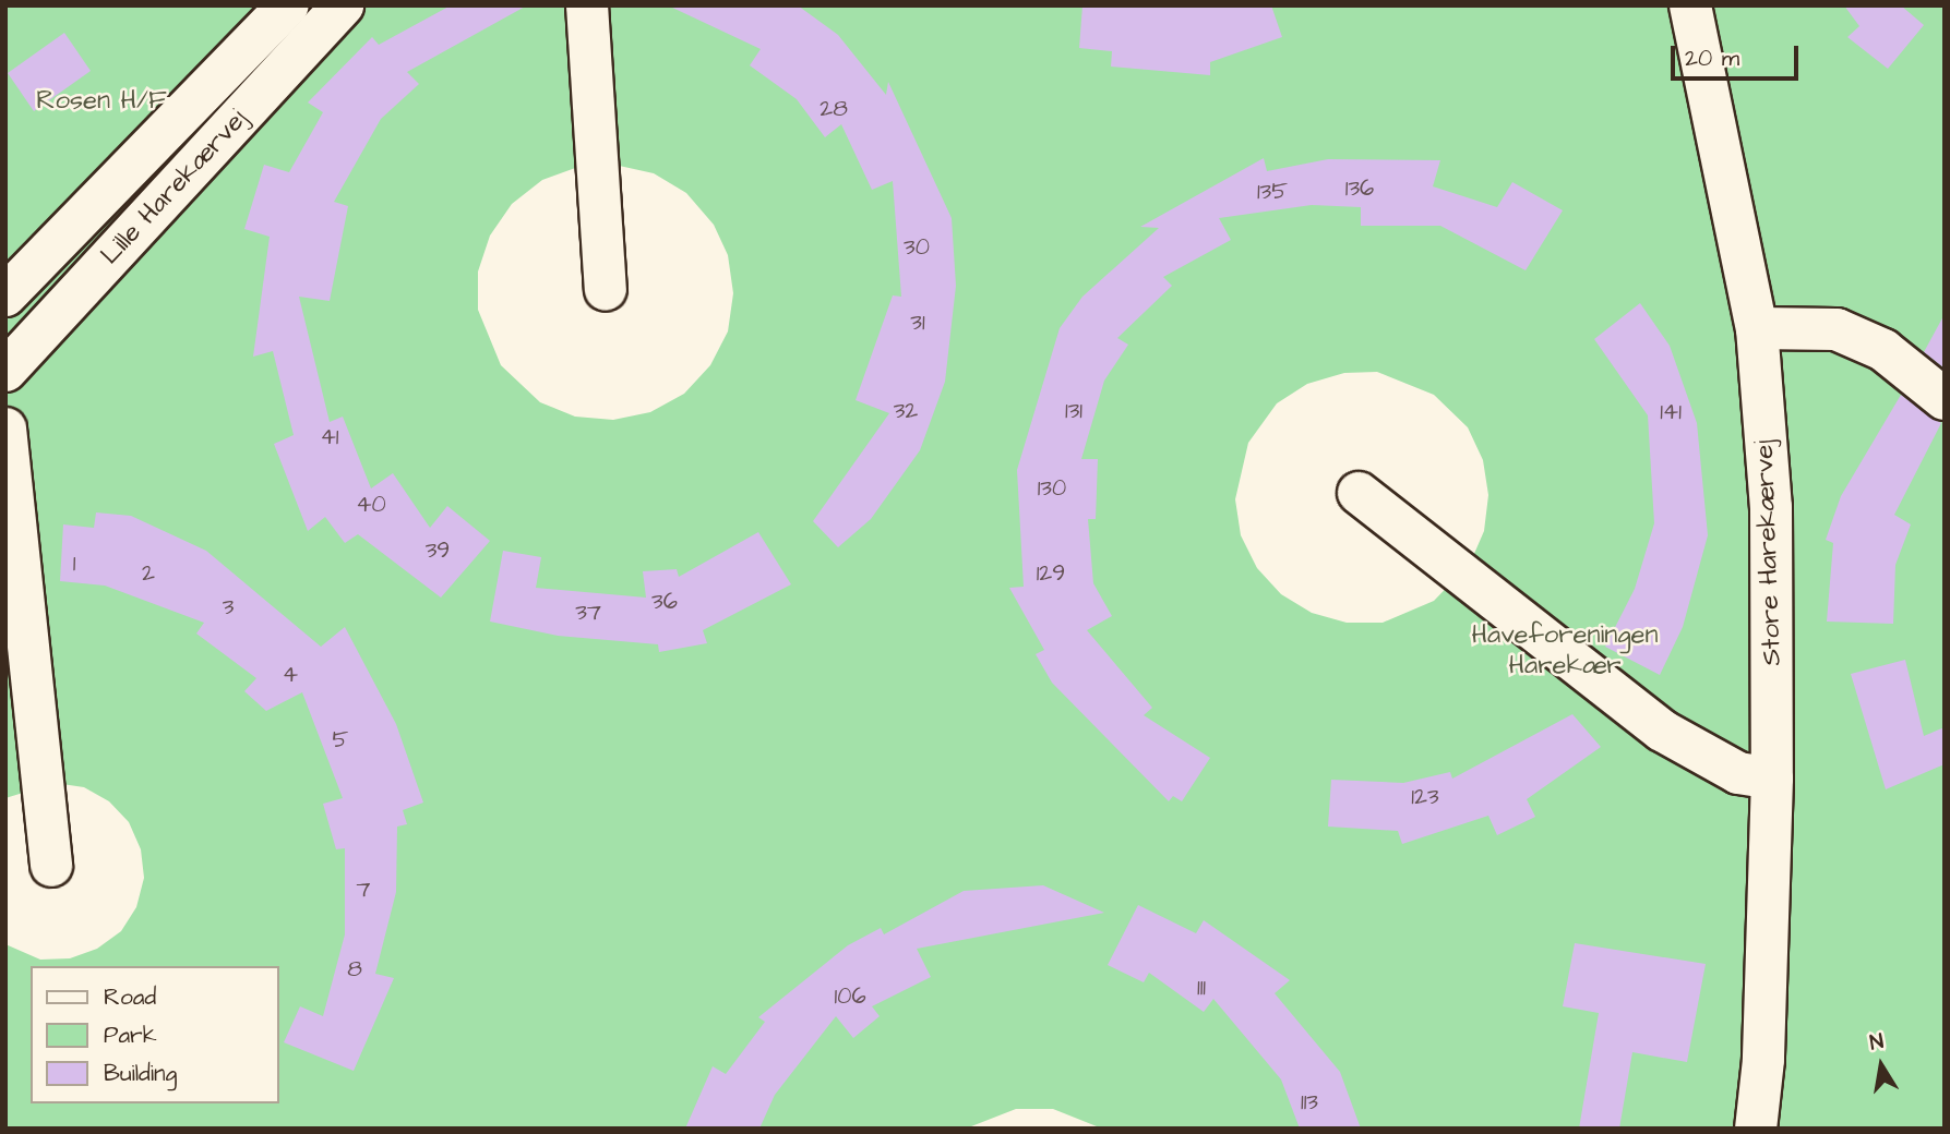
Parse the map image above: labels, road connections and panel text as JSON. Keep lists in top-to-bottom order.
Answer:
{
  "streets": {
    "street": ["Lille Harekærvej", "Store Harekærvej"]
  },
  "parks": ["Rosen H/F", "Haveforeningen Harekær"],
  "house_numbers": [
    "28",
    "136",
    "135",
    "30",
    "31",
    "32",
    "131",
    "141",
    "41",
    "130",
    "40",
    "39",
    "1",
    "2",
    "129",
    "36",
    "3",
    "37",
    "4",
    "5",
    "123",
    "7",
    "8",
    "111",
    "106",
    "113"
  ],
  "legend": ["Road", "Park", "Building"],
  "scale_bar": "20 m",
  "north": "top"
}
